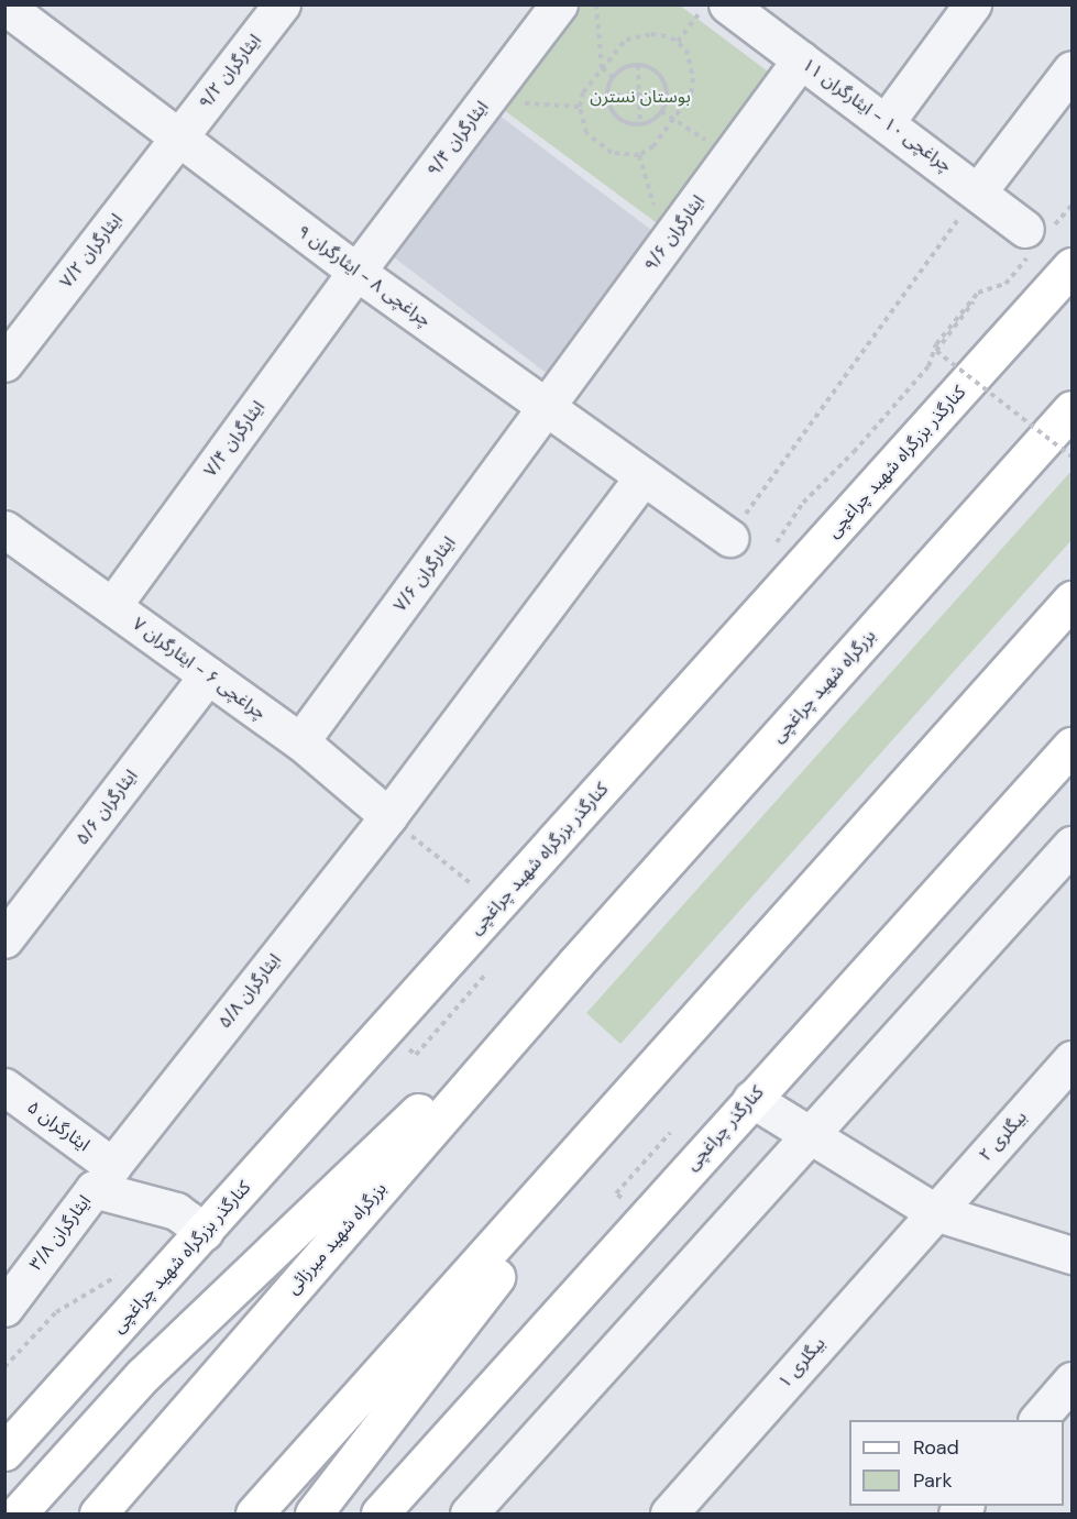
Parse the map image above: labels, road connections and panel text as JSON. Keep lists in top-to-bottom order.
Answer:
{
  "streets": {
    "main road": [
      "کنارگذر بزرگراه شهید چراغچی",
      "بزرگراه شهید چراغچی",
      "کنارگذر چراغچی",
      "بزرگراه شهید میرزائی"
    ],
    "street": [
      "ایثارگران ۹/۲",
      "چراغچی ۱۰ - ایثارگران ۱۱",
      "ایثارگران ۹/۴",
      "ایثارگران ۹/۶",
      "ایثارگران ۷/۲",
      "چراغچی ۸ - ایثارگران ۹",
      "ایثارگران ۷/۴",
      "ایثارگران ۷/۶",
      "چراغچی ۶ - ایثارگران ۷",
      "ایثارگران ۵/۶",
      "ایثارگران ۵/۸",
      "ایثارگران ۵",
      "بیگلری ۲",
      "ایثارگران ۳/۸",
      "بیگلری ۱"
    ]
  },
  "crossings": [
    ["ایثارگران ۹/۲", "ایثارگران ۷/۲"],
    ["ایثارگران ۹/۲", "چراغچی ۸ - ایثارگران ۹"],
    ["چراغچی ۱۰ - ایثارگران ۱۱", "ایثارگران ۹/۶"],
    ["ایثارگران ۹/۴", "چراغچی ۸ - ایثارگران ۹"],
    ["ایثارگران ۹/۴", "ایثارگران ۷/۴"],
    ["ایثارگران ۹/۶", "چراغچی ۸ - ایثارگران ۹"],
    ["ایثارگران ۹/۶", "ایثارگران ۷/۶"],
    ["ایثارگران ۷/۲", "چراغچی ۸ - ایثارگران ۹"],
    ["چراغچی ۸ - ایثارگران ۹", "ایثارگران ۷/۴"],
    ["چراغچی ۸ - ایثارگران ۹", "ایثارگران ۷/۶"],
    ["چراغچی ۸ - ایثارگران ۹", "ایثارگران ۵/۸"],
    ["ایثارگران ۷/۴", "چراغچی ۶ - ایثارگران ۷"],
    ["کنارگذر بزرگراه شهید چراغچی", "ایثارگران ۵"],
    ["ایثارگران ۷/۶", "چراغچی ۶ - ایثارگران ۷"],
    ["چراغچی ۶ - ایثارگران ۷", "ایثارگران ۵/۶"],
    ["چراغچی ۶ - ایثارگران ۷", "ایثارگران ۵/۸"],
    ["بزرگراه شهید چراغچی", "بزرگراه شهید میرزائی"],
    ["ایثارگران ۵/۸", "ایثارگران ۵"],
    ["ایثارگران ۵/۸", "ایثارگران ۳/۸"],
    ["ایثارگران ۵", "ایثارگران ۳/۸"],
    ["بیگلری ۲", "بیگلری ۱"]
  ],
  "parks": ["بوستان نسترن"],
  "legend": ["Road", "Park"]
}
